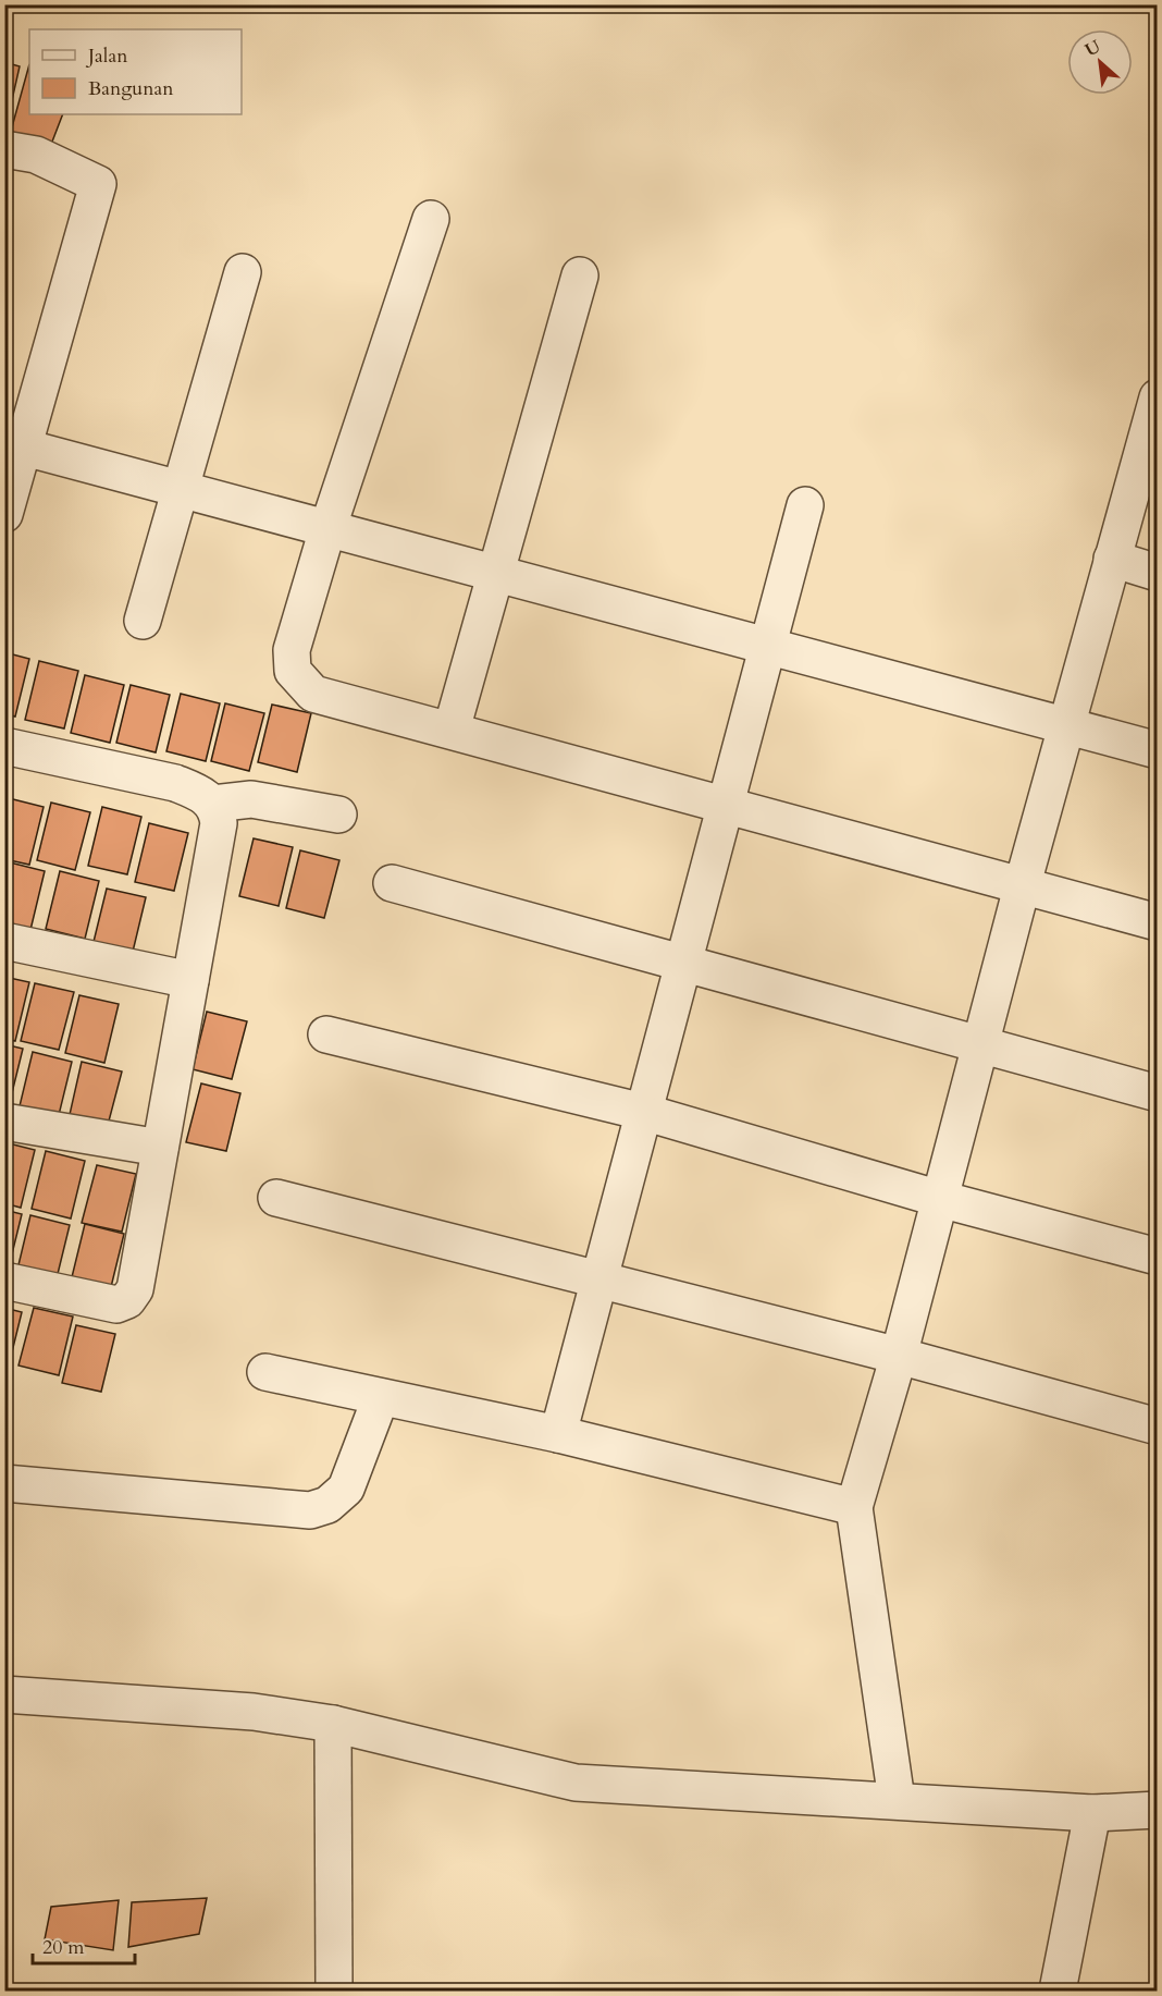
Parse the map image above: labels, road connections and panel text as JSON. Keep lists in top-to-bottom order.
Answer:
{
  "legend": ["Jalan", "Bangunan"],
  "scale_bar": "20 m",
  "north": "top left"
}
